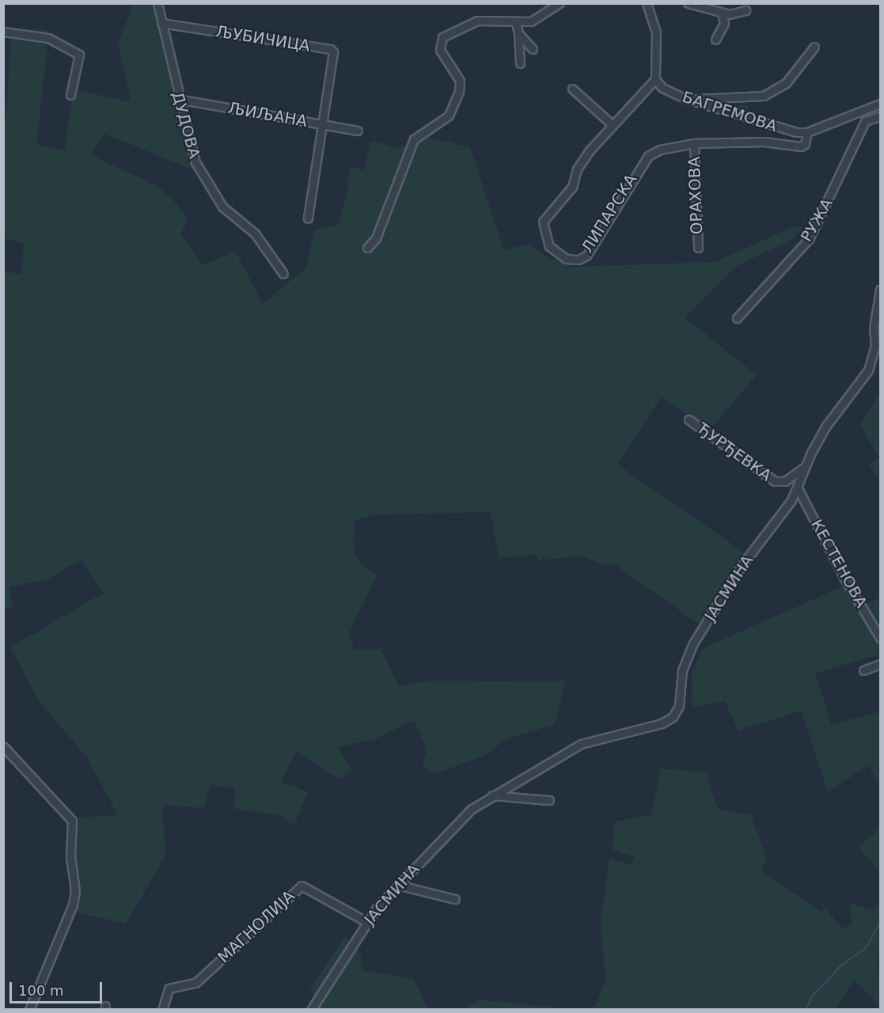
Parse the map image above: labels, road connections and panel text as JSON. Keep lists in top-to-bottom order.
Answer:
{
  "streets": {
    "street": [
      "ЉУБИЧИЦА",
      "БАГРЕМОВА",
      "ЉИЉАНА",
      "ДУДОВА",
      "ОРАХОВА",
      "ЛИПАРСКА",
      "РУЖА",
      "ЂУРЂЕВКА",
      "КЕСТЕНОВА",
      "ЈАСМИНА",
      "МАГНОЛИЈА"
    ]
  },
  "crossings": [
    ["ЉУБИЧИЦА", "ЉИЉАНА"],
    ["ЉУБИЧИЦА", "ДУДОВА"],
    ["БАГРЕМОВА", "ЛИПАРСКА"],
    ["ЉИЉАНА", "ДУДОВА"],
    ["ОРАХОВА", "ЛИПАРСКА"],
    ["ЂУРЂЕВКА", "ЈАСМИНА"],
    ["КЕСТЕНОВА", "ЈАСМИНА"],
    ["ЈАСМИНА", "МАГНОЛИЈА"]
  ],
  "scale_bar": "100 m"
}
